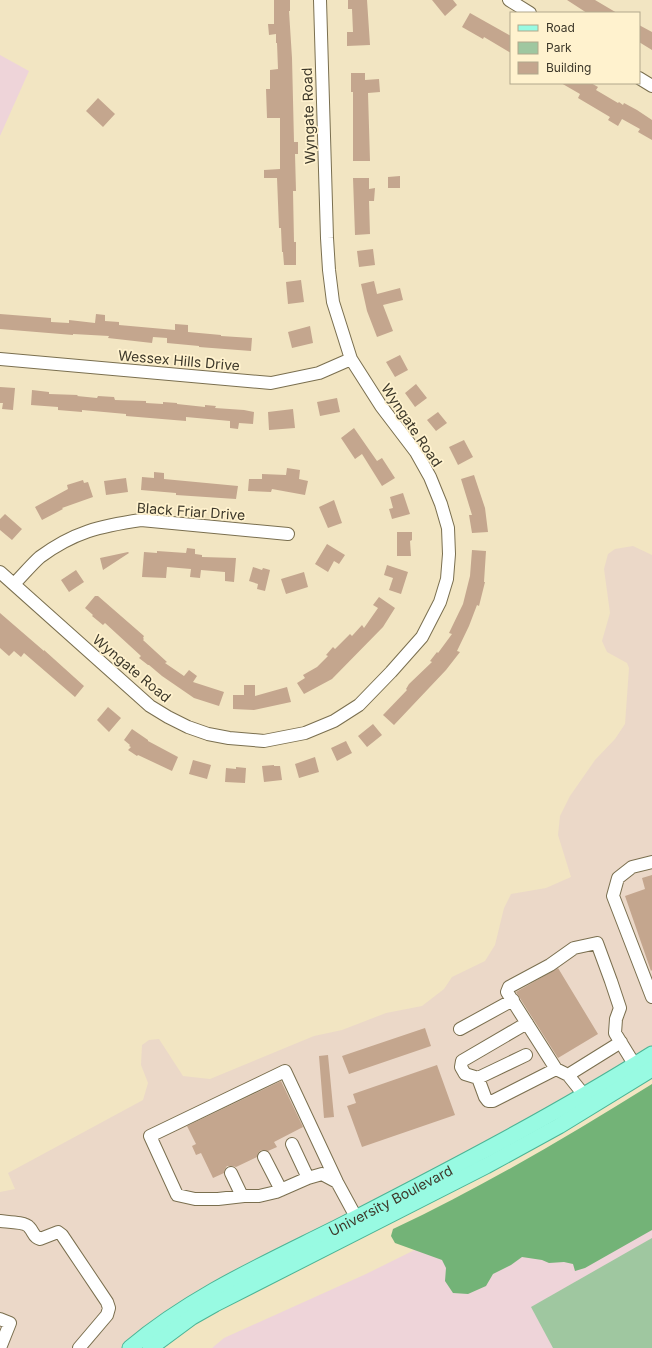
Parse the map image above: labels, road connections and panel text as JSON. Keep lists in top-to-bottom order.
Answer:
{
  "streets": {
    "main road": ["University Boulevard"],
    "street": ["Wyngate Road", "Wessex Hills Drive", "Black Friar Drive"]
  },
  "crossings": [
    ["Wyngate Road", "Wessex Hills Drive"],
    ["Wyngate Road", "Black Friar Drive"]
  ],
  "legend": ["Road", "Park", "Building"]
}
